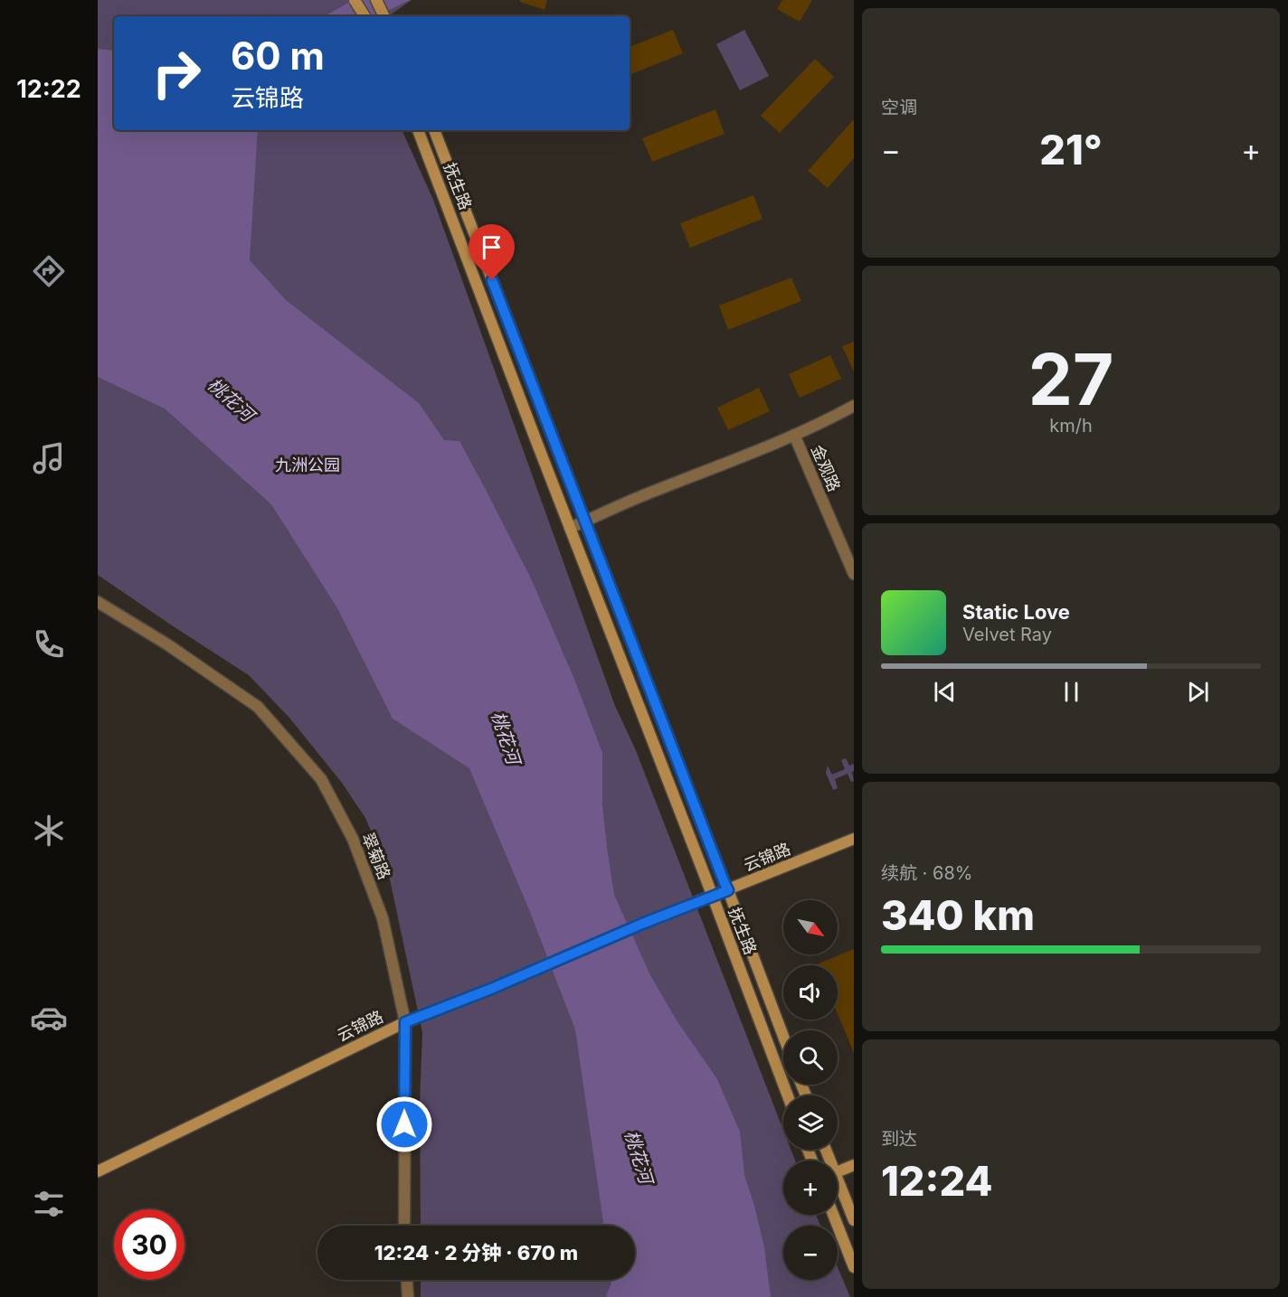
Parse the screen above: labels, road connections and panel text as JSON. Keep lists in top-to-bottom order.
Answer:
{
  "streets": {
    "main road": ["抚生路", "云锦路"],
    "street": ["金观路", "翠菊路"]
  },
  "crossings": [
    ["抚生路", "云锦路"],
    ["翠菊路", "云锦路"]
  ],
  "water": ["桃花河"],
  "parks": ["九洲公园"],
  "north": "bottom right",
  "page": {
    "tabs": "12:22",
    "tile": [
      "空调",
      ["27", "km/h"],
      ["续航 · 68%", "340 km"],
      ["到达", "12:24"]
    ],
    "turn": ["60 m", "云锦路"],
    "heat": ["−", "21°", "+"],
    "song": ["Static Love", "Velvet Ray"],
    "map_buttons": ["+", "−"],
    "limit": "30",
    "trip": "12:24 · 2 分钟 · 670 m"
  }
}
